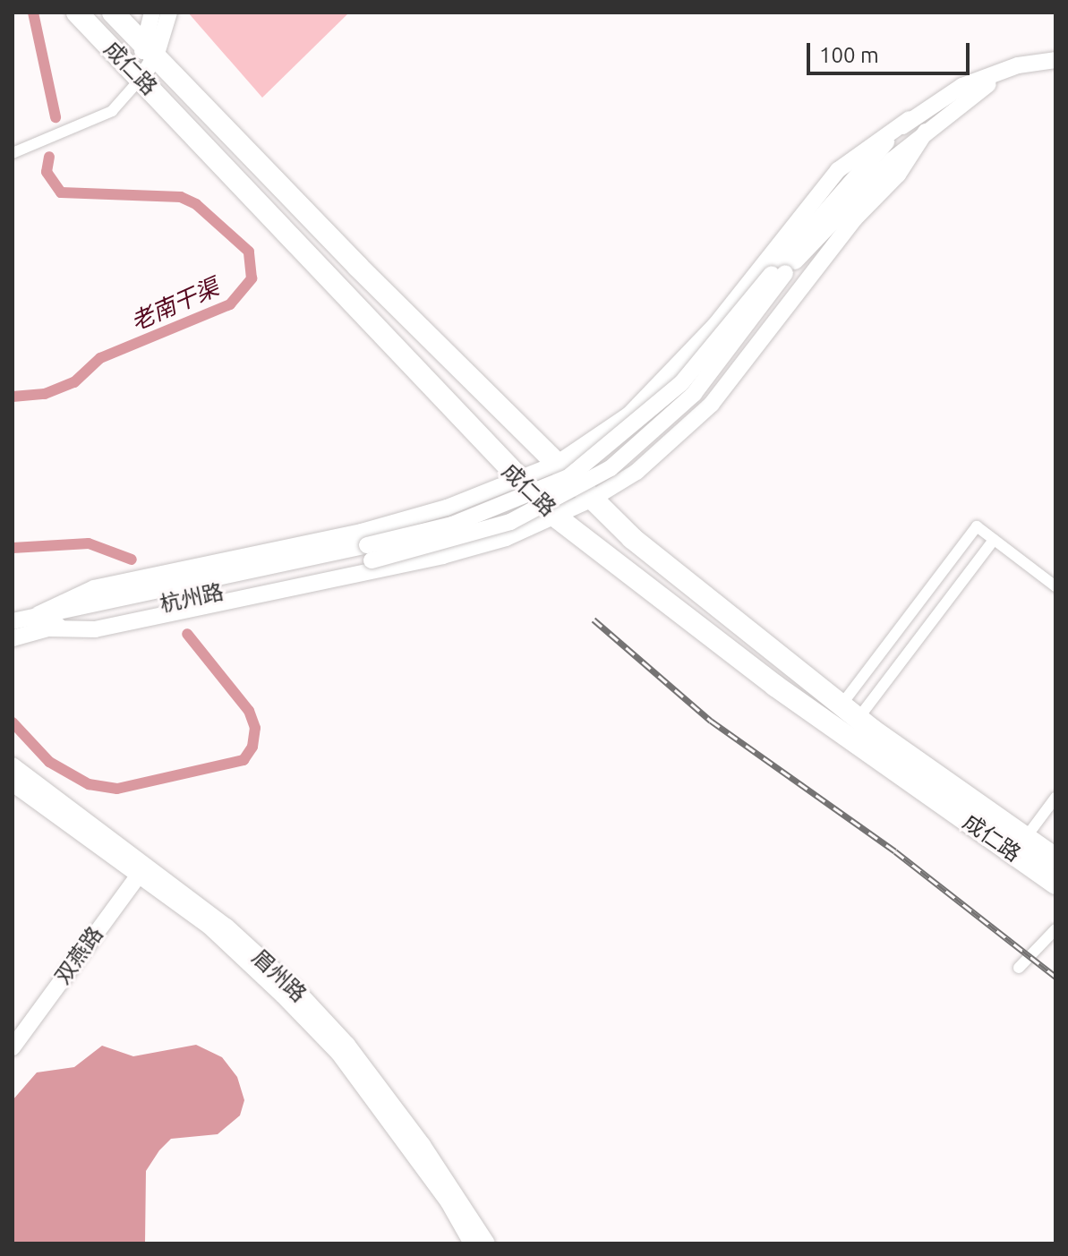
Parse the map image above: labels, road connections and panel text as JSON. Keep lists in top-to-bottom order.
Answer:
{
  "streets": {
    "highway": ["成仁路"],
    "main road": ["杭州路", "双燕路", "眉州路"]
  },
  "crossings": [
    ["双燕路", "眉州路"]
  ],
  "water": ["老南干渠"],
  "scale_bar": "100 m"
}
